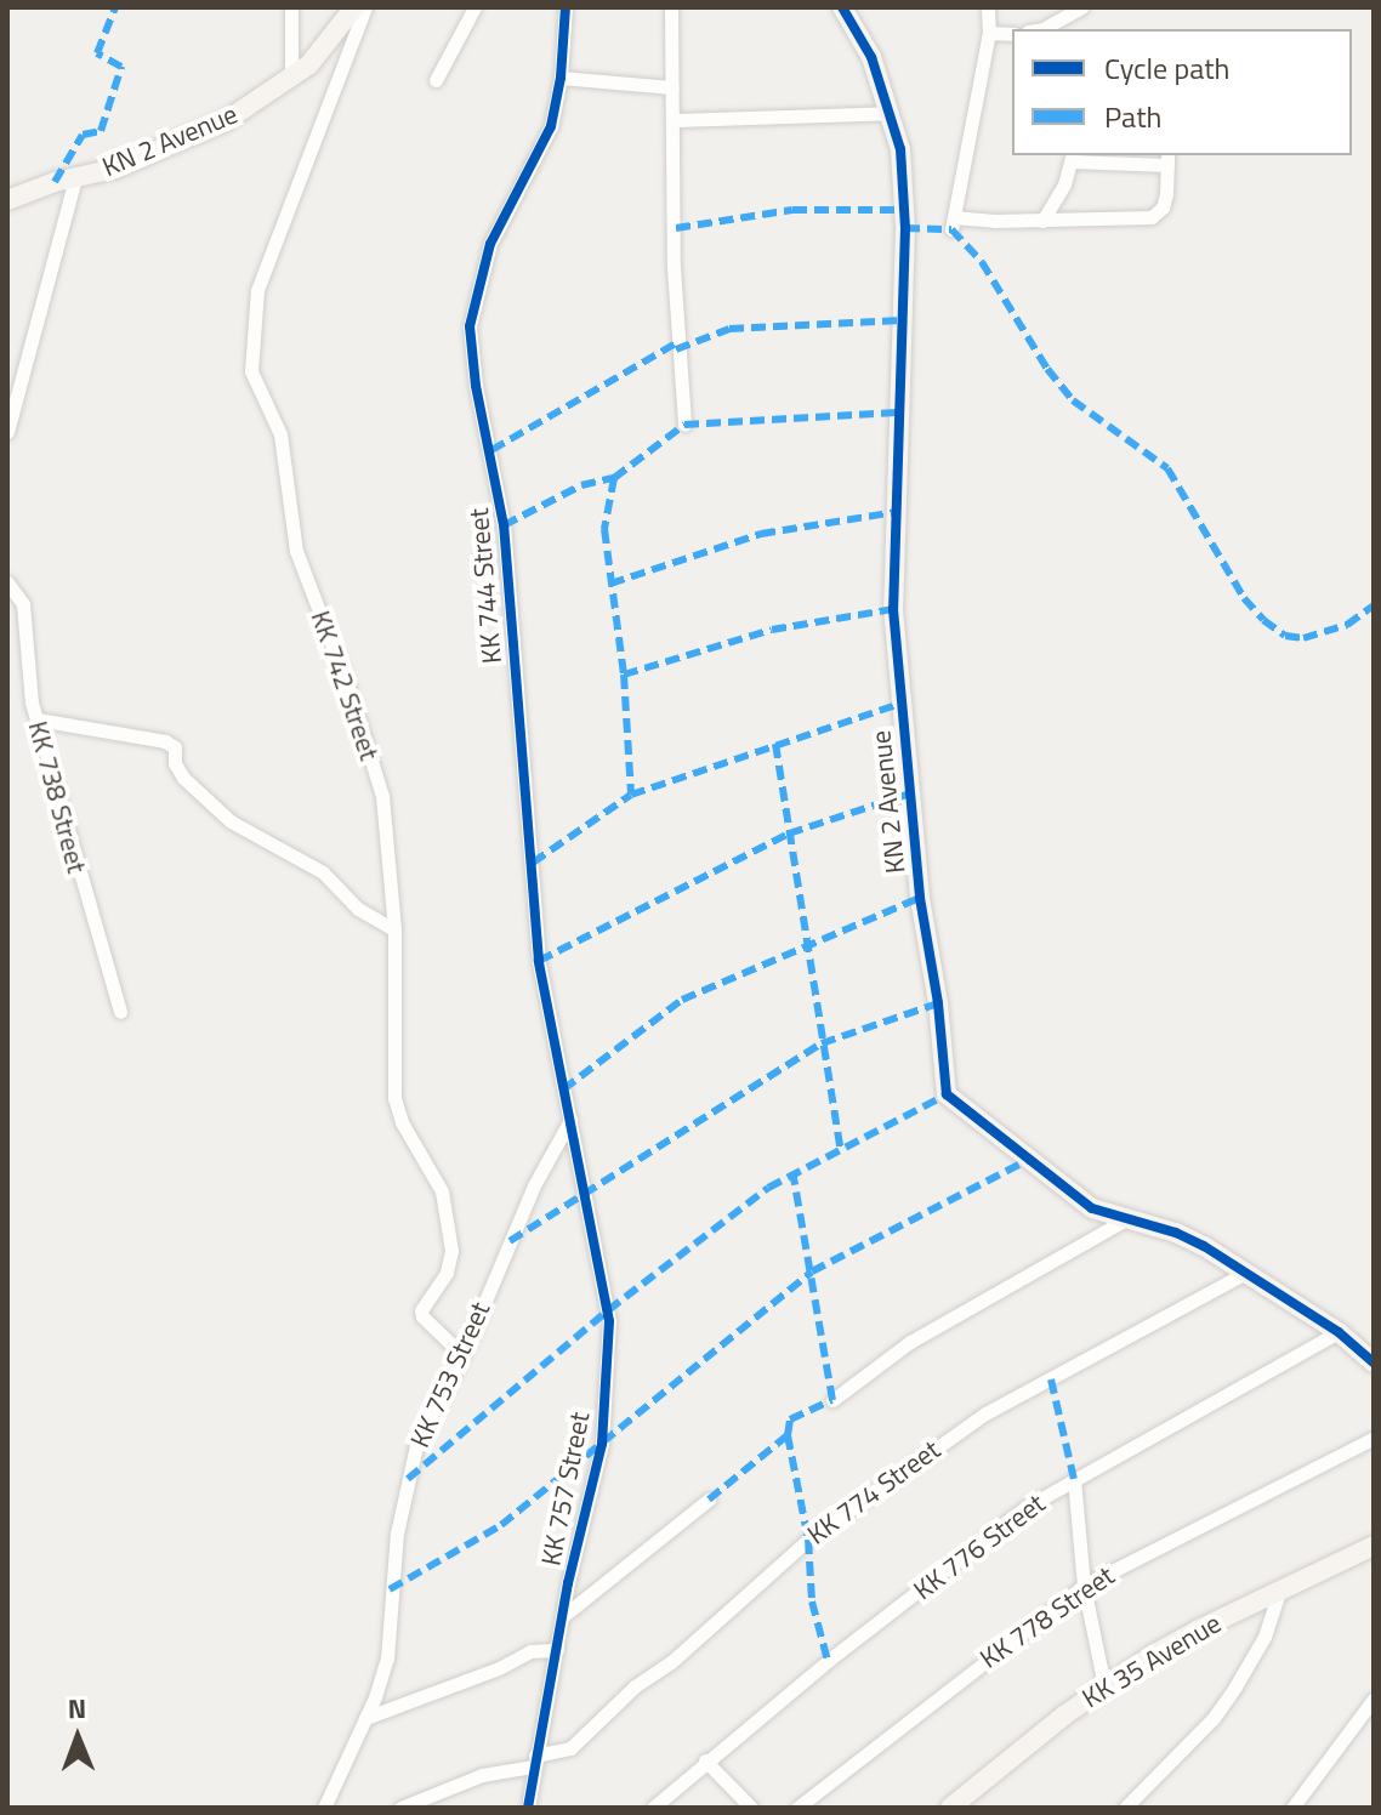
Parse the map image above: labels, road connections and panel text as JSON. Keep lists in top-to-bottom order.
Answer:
{
  "streets": {
    "street": [
      "KN 2 Avenue",
      "KK 744 Street",
      "KK 742 Street",
      "KK 738 Street",
      "KK 753 Street",
      "KK 757 Street",
      "KK 774 Street",
      "KK 776 Street",
      "KK 778 Street",
      "KK 35 Avenue"
    ]
  },
  "crossings": [
    ["KN 2 Avenue", "KK 774 Street"],
    ["KN 2 Avenue", "KK 776 Street"],
    ["KK 744 Street", "KK 753 Street"],
    ["KK 744 Street", "KK 757 Street"],
    ["KK 742 Street", "KK 753 Street"],
    ["KK 753 Street", "KK 757 Street"],
    ["KK 757 Street", "KK 774 Street"]
  ],
  "legend": ["Cycle path", "Path"],
  "north": "top"
}
